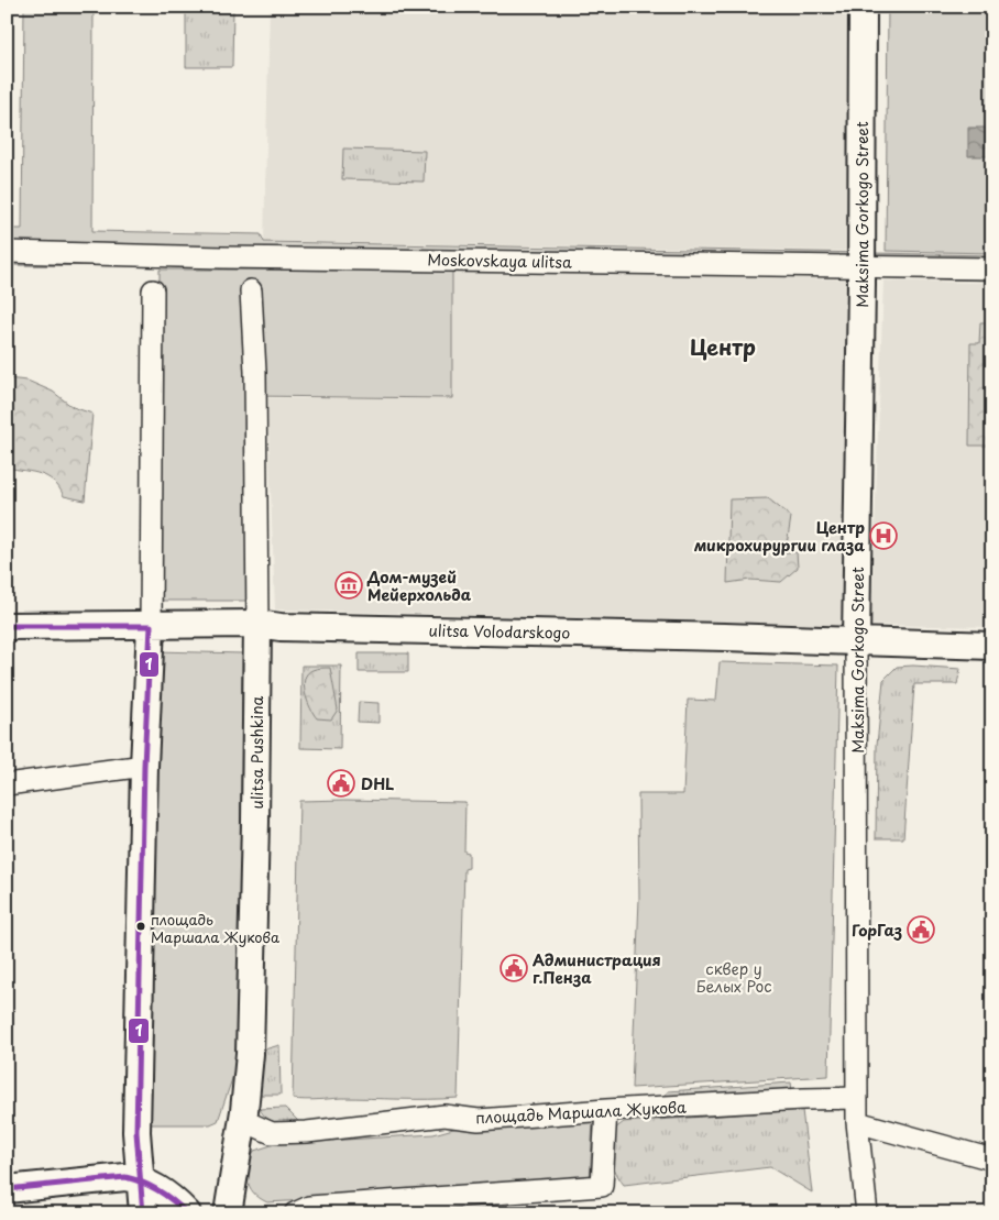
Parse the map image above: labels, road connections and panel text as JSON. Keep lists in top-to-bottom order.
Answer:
{
  "streets": {
    "main road": ["Maksima Gorkogo Street", "ulitsa Volodarskogo", "ulitsa Pushkina"],
    "street": ["Moskovskaya ulitsa", "площадь Маршала Жукова"]
  },
  "crossings": [
    ["Maksima Gorkogo Street", "Moskovskaya ulitsa"],
    ["Maksima Gorkogo Street", "ulitsa Volodarskogo"],
    ["Maksima Gorkogo Street", "площадь Маршала Жукова"],
    ["ulitsa Volodarskogo", "ulitsa Pushkina"],
    ["ulitsa Pushkina", "площадь Маршала Жукова"]
  ],
  "districts": ["Центр"],
  "parks": ["сквер у Белых Рос"],
  "places": {
    "hospital": ["Центр микрохирургии глаза"],
    "museum": ["Дом-музей Мейерхольда"],
    "public building": ["DHL", "ГорГаз", "Администрация г.Пенза"],
    "other": ["площадь Маршала Жукова"]
  },
  "lines": ["transit line 1"]
}
